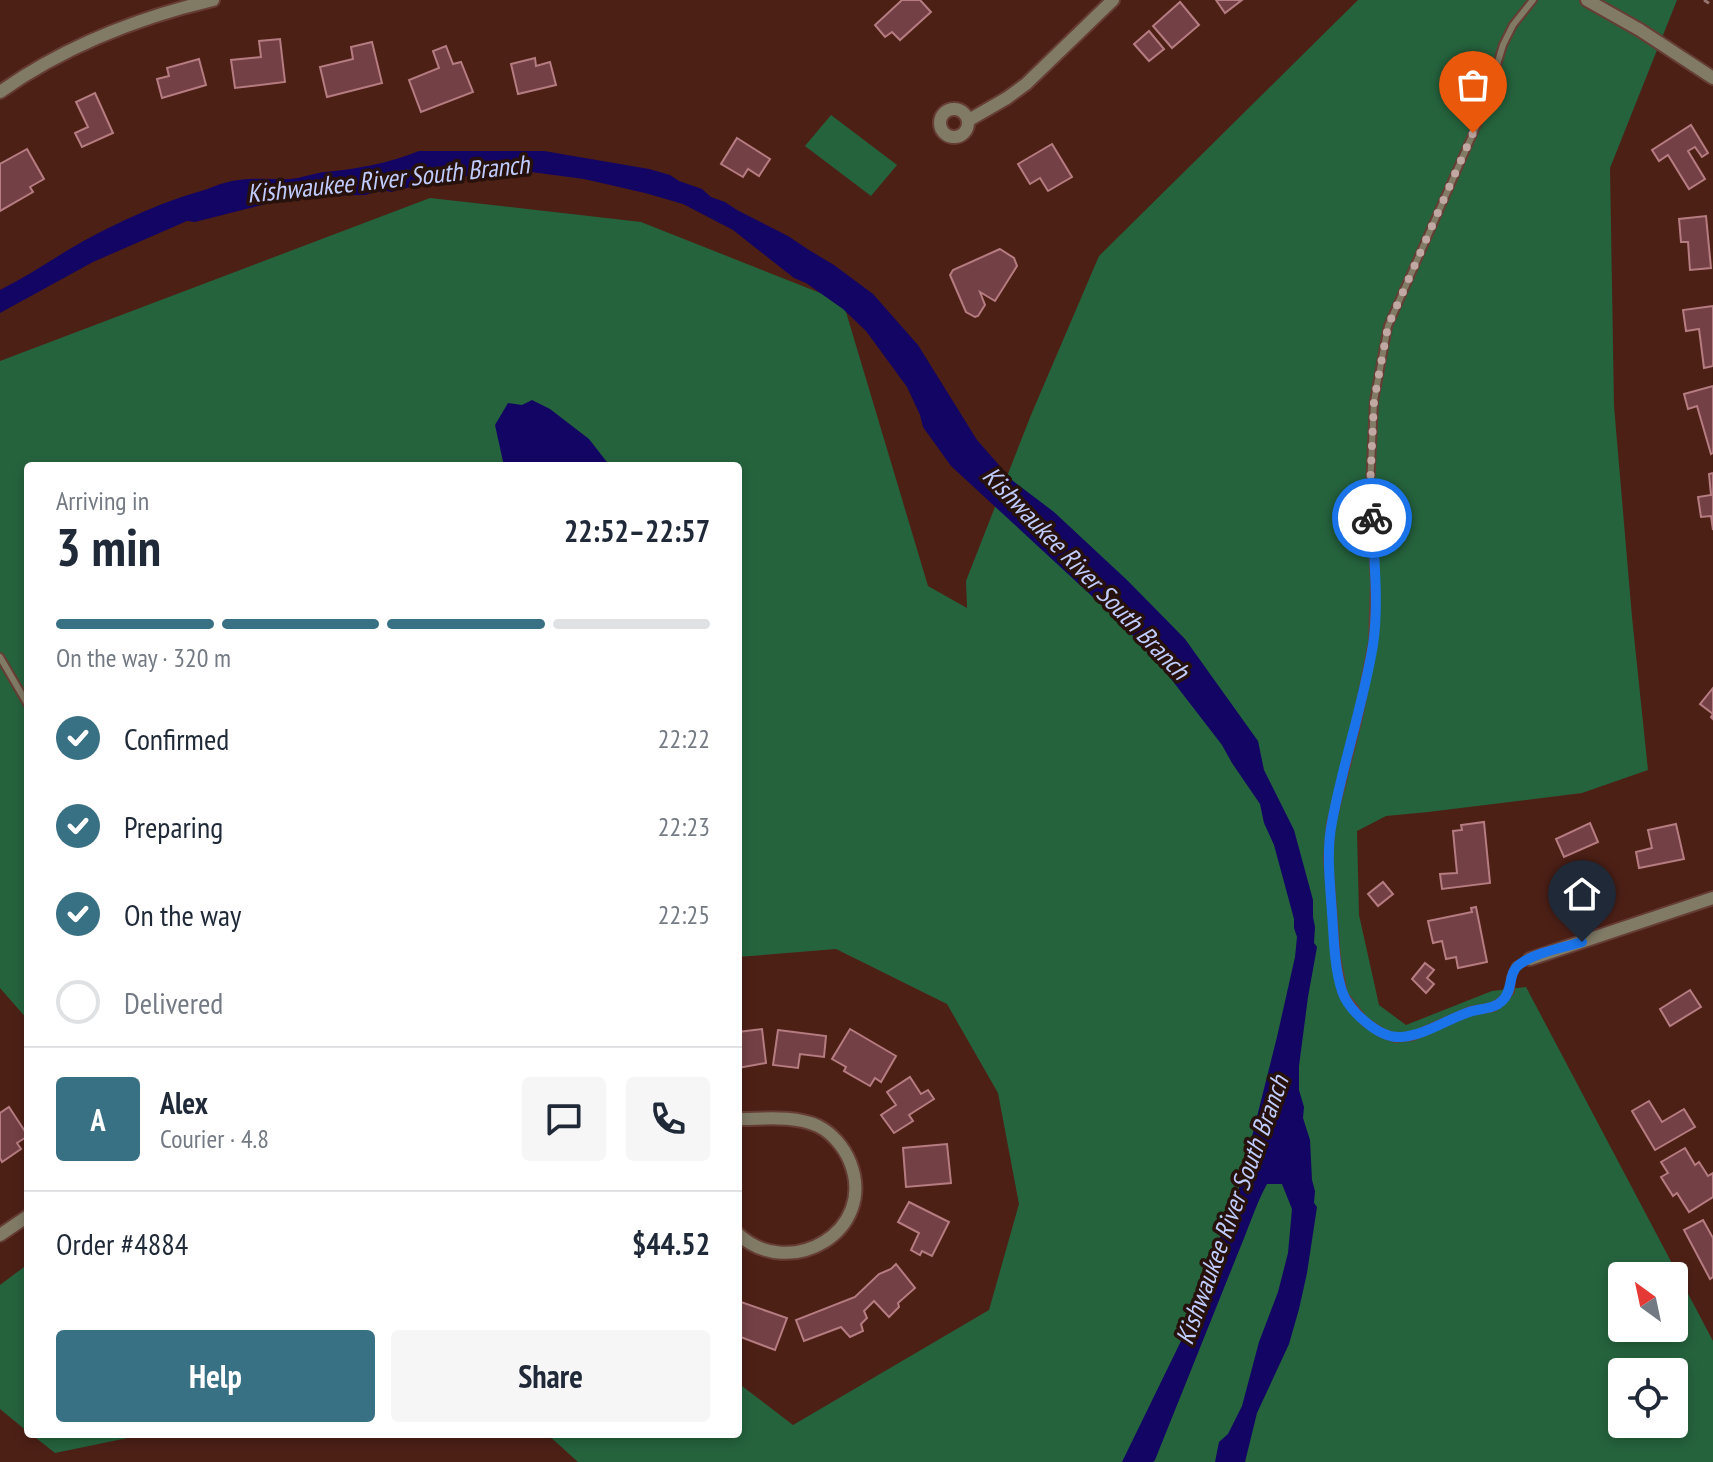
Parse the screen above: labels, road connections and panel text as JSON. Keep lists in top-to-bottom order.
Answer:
{
  "water": ["Kishwaukee River South Branch"],
  "north": "top left",
  "page": {
    "heading": ["3 min", "Arriving in", "22:52–22:57"],
    "panel": [
      "Alex",
      "Courier · 4.8",
      "Order #4884",
      "$44.52"
    ],
    "bar": "On the way · 320 m",
    "list": [
      ["Confirmed", "22:22"],
      ["Preparing", "22:23"],
      ["On the way", "22:25"],
      "Delivered"
    ],
    "round": "A",
    "buttons": ["Help", "Share"]
  }
}
